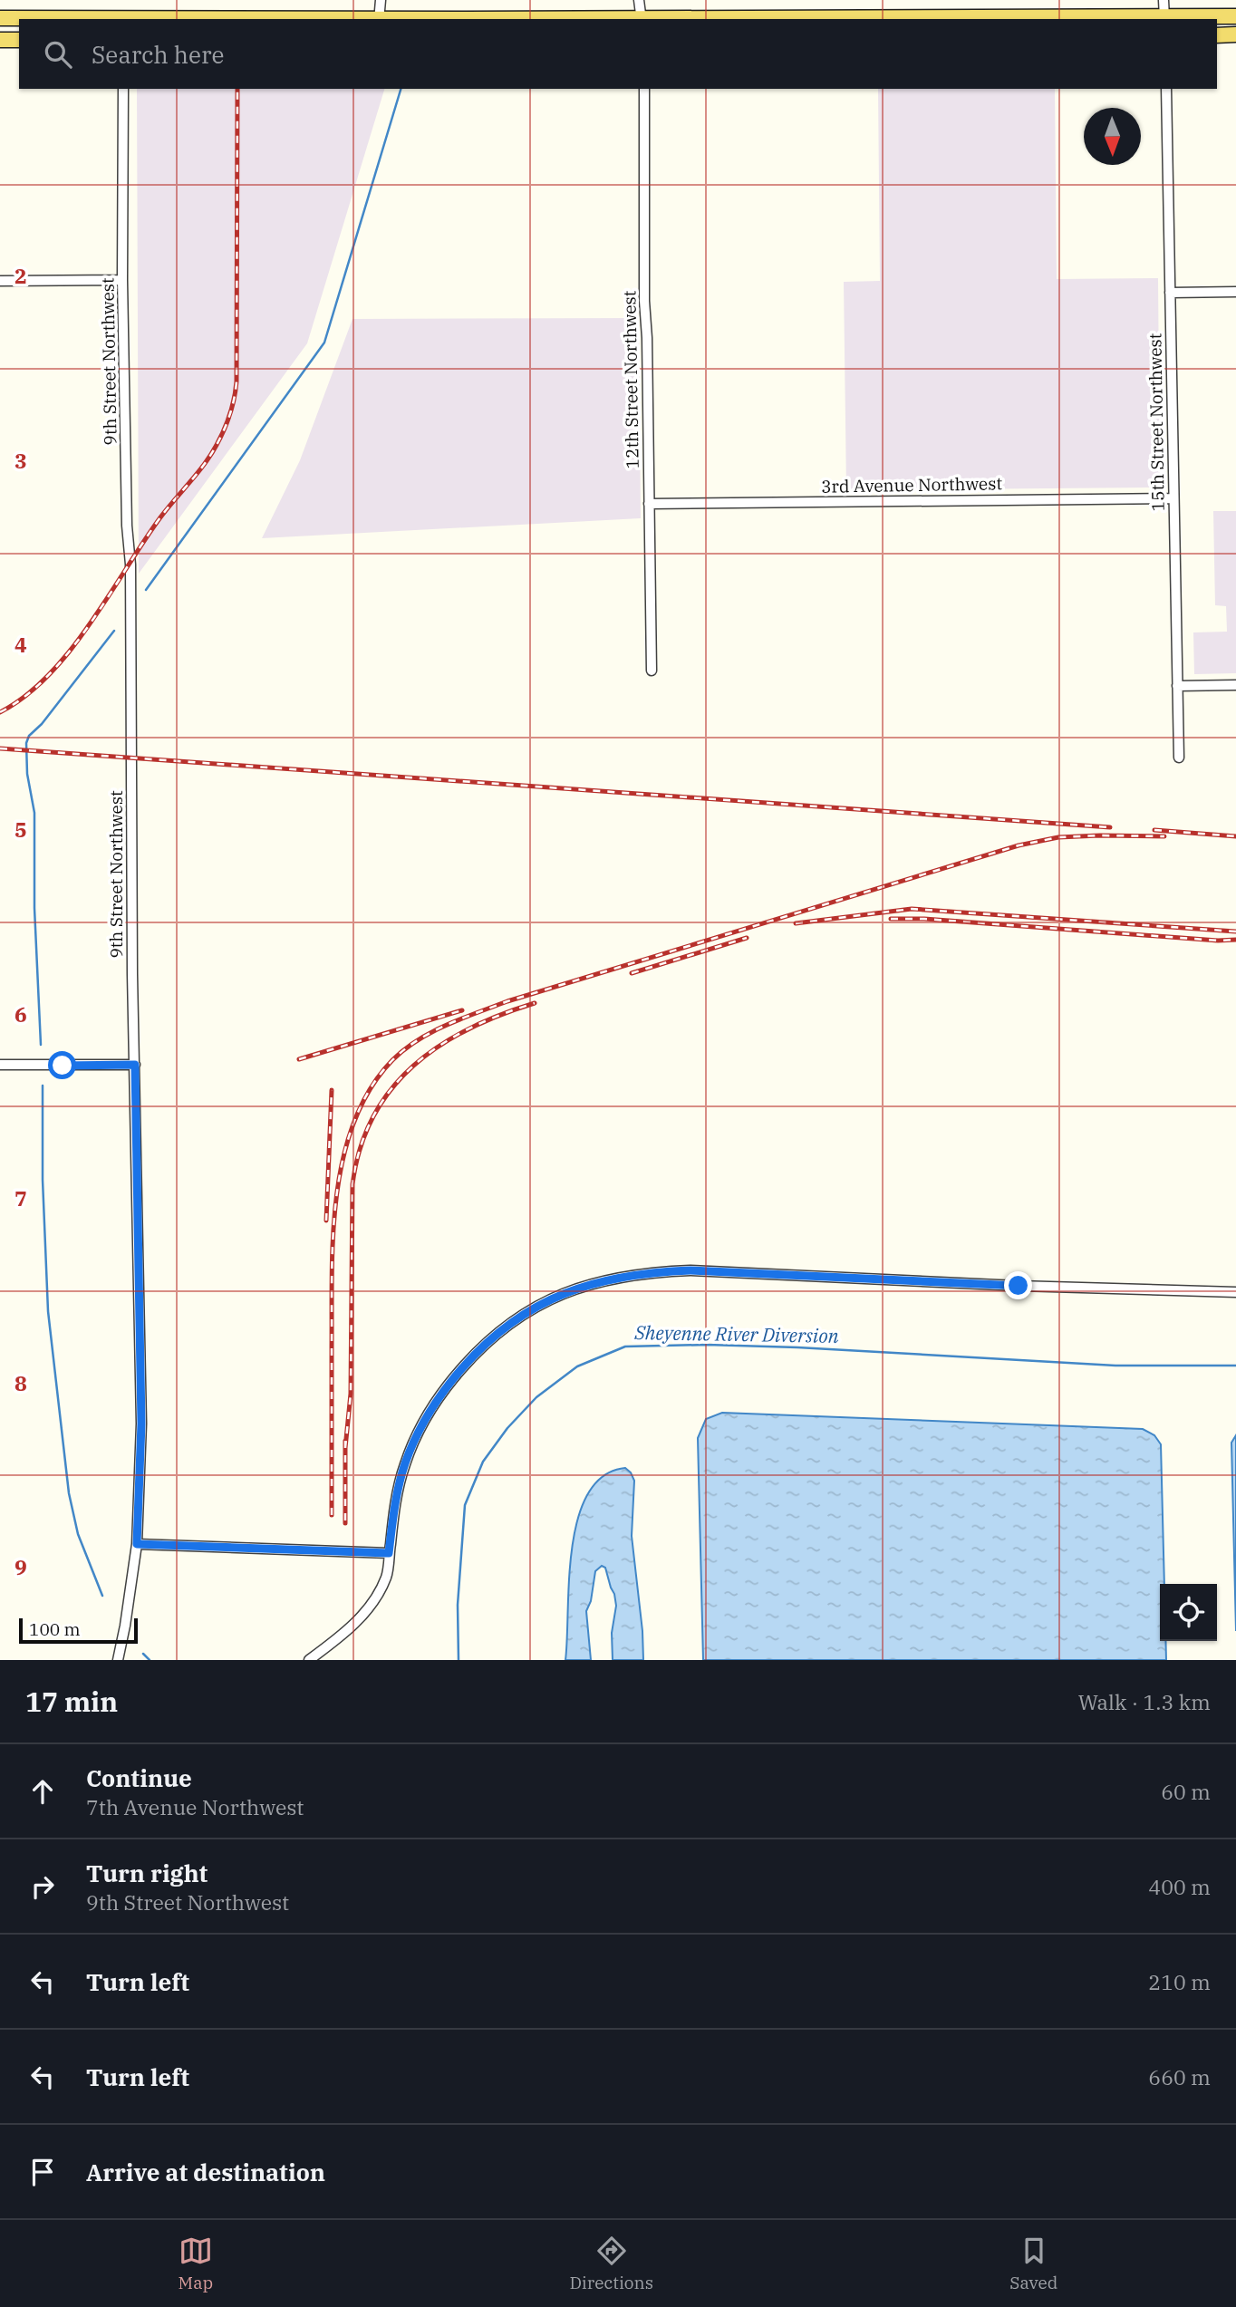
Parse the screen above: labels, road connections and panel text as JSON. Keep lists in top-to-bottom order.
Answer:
{
  "streets": {
    "street": [
      "9th Street Northwest",
      "12th Street Northwest",
      "15th Street Northwest",
      "3rd Avenue Northwest"
    ]
  },
  "crossings": [
    ["12th Street Northwest", "3rd Avenue Northwest"],
    ["15th Street Northwest", "3rd Avenue Northwest"]
  ],
  "water": ["Sheyenne River Diversion"],
  "scale_bar": "100 m",
  "north": "bottom",
  "page": {
    "search": "Search here",
    "scale": "100 m",
    "heading": ["17 min", "Walk · 1.3 km"],
    "list": [
      ["Continue", "7th Avenue Northwest", "60 m"],
      ["Turn right", "9th Street Northwest", "400 m"],
      ["Turn left", "210 m"],
      ["Turn left", "660 m"],
      "Arrive at destination"
    ],
    "nav": ["Map", "Directions", "Saved"]
  },
  "grid": {
    "rows": [
      "2",
      "3",
      "4",
      "5",
      "6",
      "7",
      "8",
      "9"
    ]
  }
}
